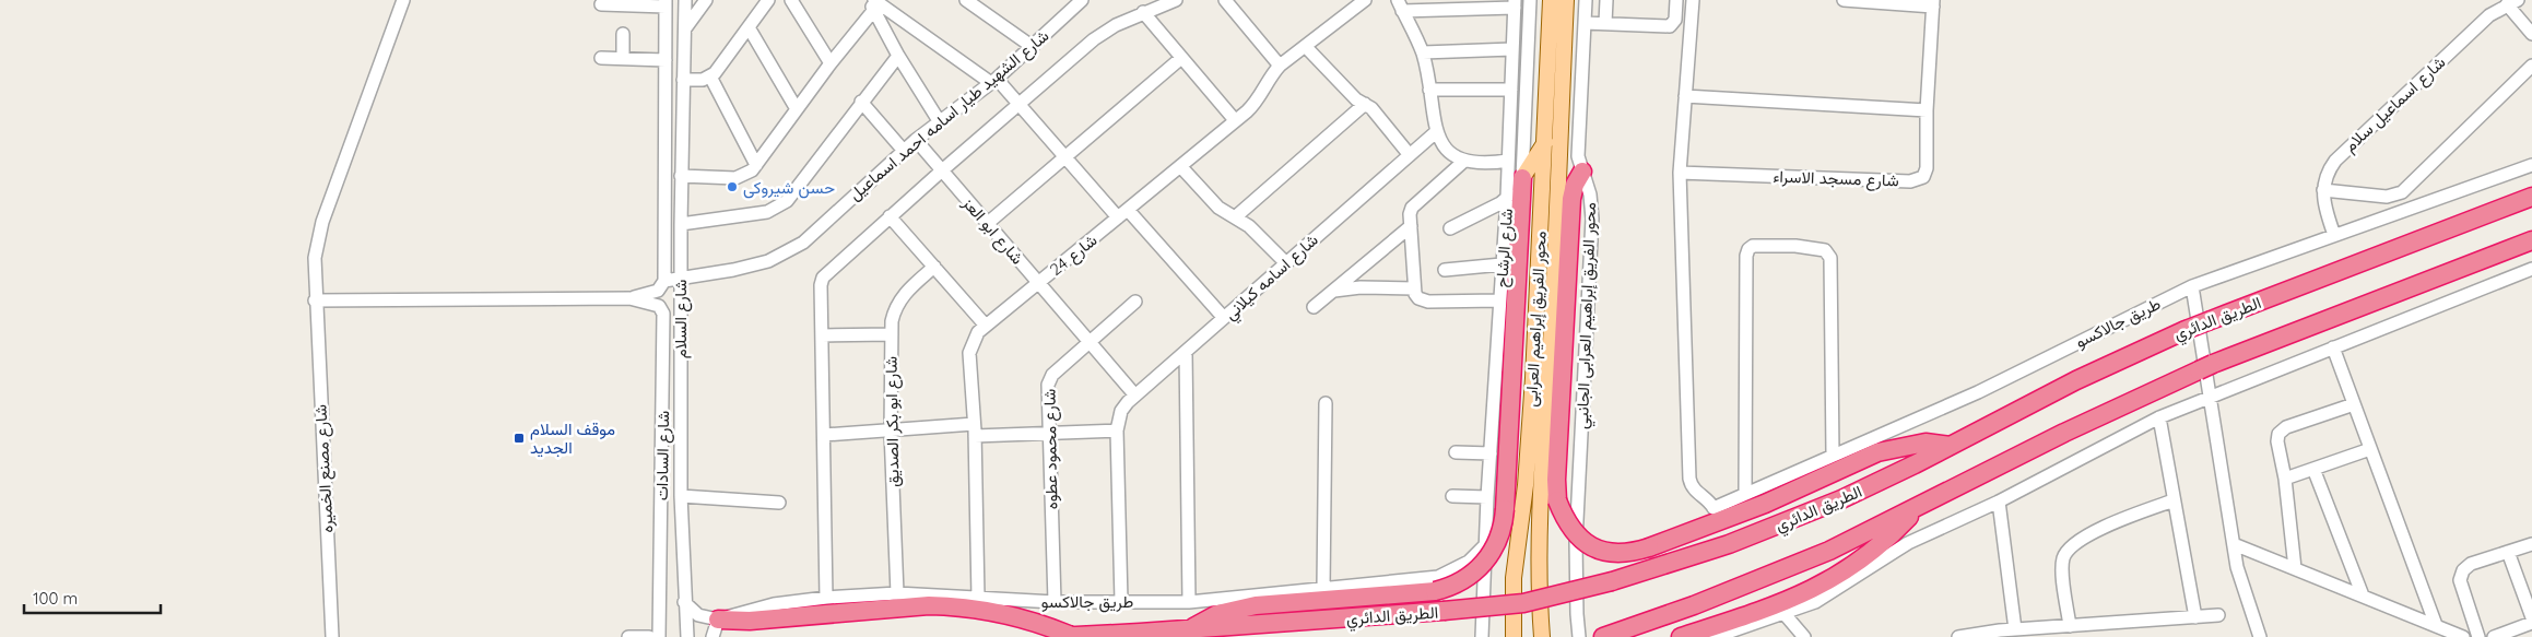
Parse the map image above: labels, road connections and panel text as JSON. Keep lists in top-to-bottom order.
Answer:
{
  "streets": {
    "highway": ["الطريق الدائري"],
    "main road": ["محور الفريق إبراهيم العرابى"],
    "street": [
      "شارع اسماعيل سلام",
      "شارع الشهيد طيار اسامه احمد اسماعيل",
      "شارع مسجد الاسراء",
      "شارع ابو العز",
      "شارع الرشاح",
      "شارع 24",
      "شارع اسامه كيلاني",
      "محور الفريق إبراهيم العرابى الجانبي",
      "شارع السلام",
      "طريق جالاكسو",
      "شارع ابو بكر الصديق",
      "شارع محمود عطوه",
      "شارع السادات",
      "شارع مصنع الخميره"
    ]
  },
  "crossings": [
    ["شارع اسماعيل سلام", "طريق جالاكسو"],
    ["شارع الشهيد طيار اسامه احمد اسماعيل", "شارع ابو العز"],
    ["شارع الشهيد طيار اسامه احمد اسماعيل", "شارع السلام"],
    ["شارع مسجد الاسراء", "طريق جالاكسو"],
    ["شارع ابو العز", "شارع 24"],
    ["شارع ابو العز", "شارع اسامه كيلاني"],
    ["شارع ابو العز", "شارع محمود عطوه"],
    ["شارع الرشاح", "طريق جالاكسو"],
    ["شارع 24", "طريق جالاكسو"],
    ["شارع السلام", "شارع السادات"],
    ["طريق جالاكسو", "شارع ابو بكر الصديق"],
    ["طريق جالاكسو", "شارع محمود عطوه"]
  ],
  "places": {
    "other": ["حسن شيروكى"],
    "transit": ["موقف السلام الجديد"]
  },
  "scale_bar": "100 m"
}
